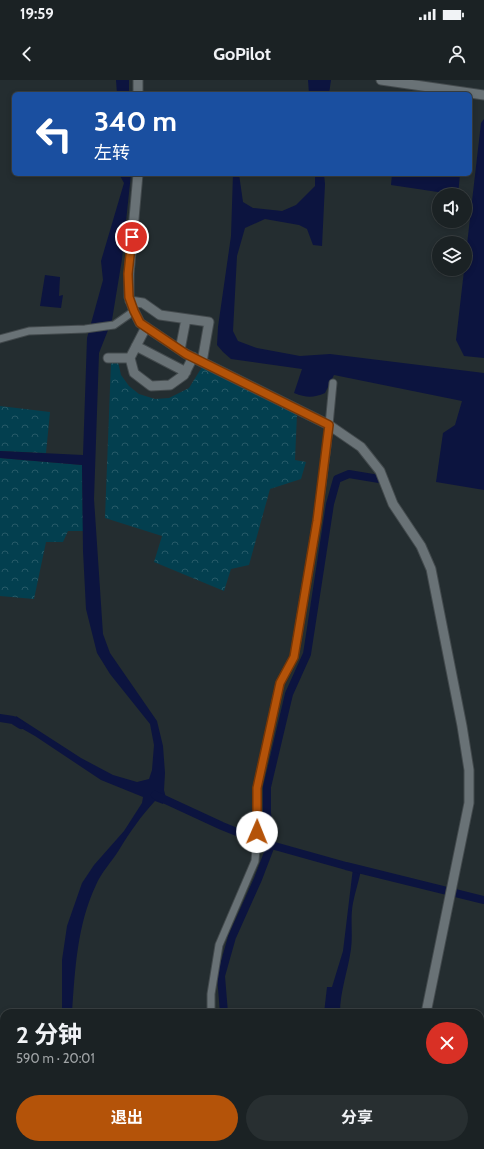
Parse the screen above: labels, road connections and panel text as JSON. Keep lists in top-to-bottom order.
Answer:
{
  "page": {
    "status": "19:59",
    "header": "GoPilot",
    "turn": ["340 m", "左转"],
    "heading": ["2 分钟", "590 m · 20:01"],
    "buttons": ["退出", "分享"]
  }
}
